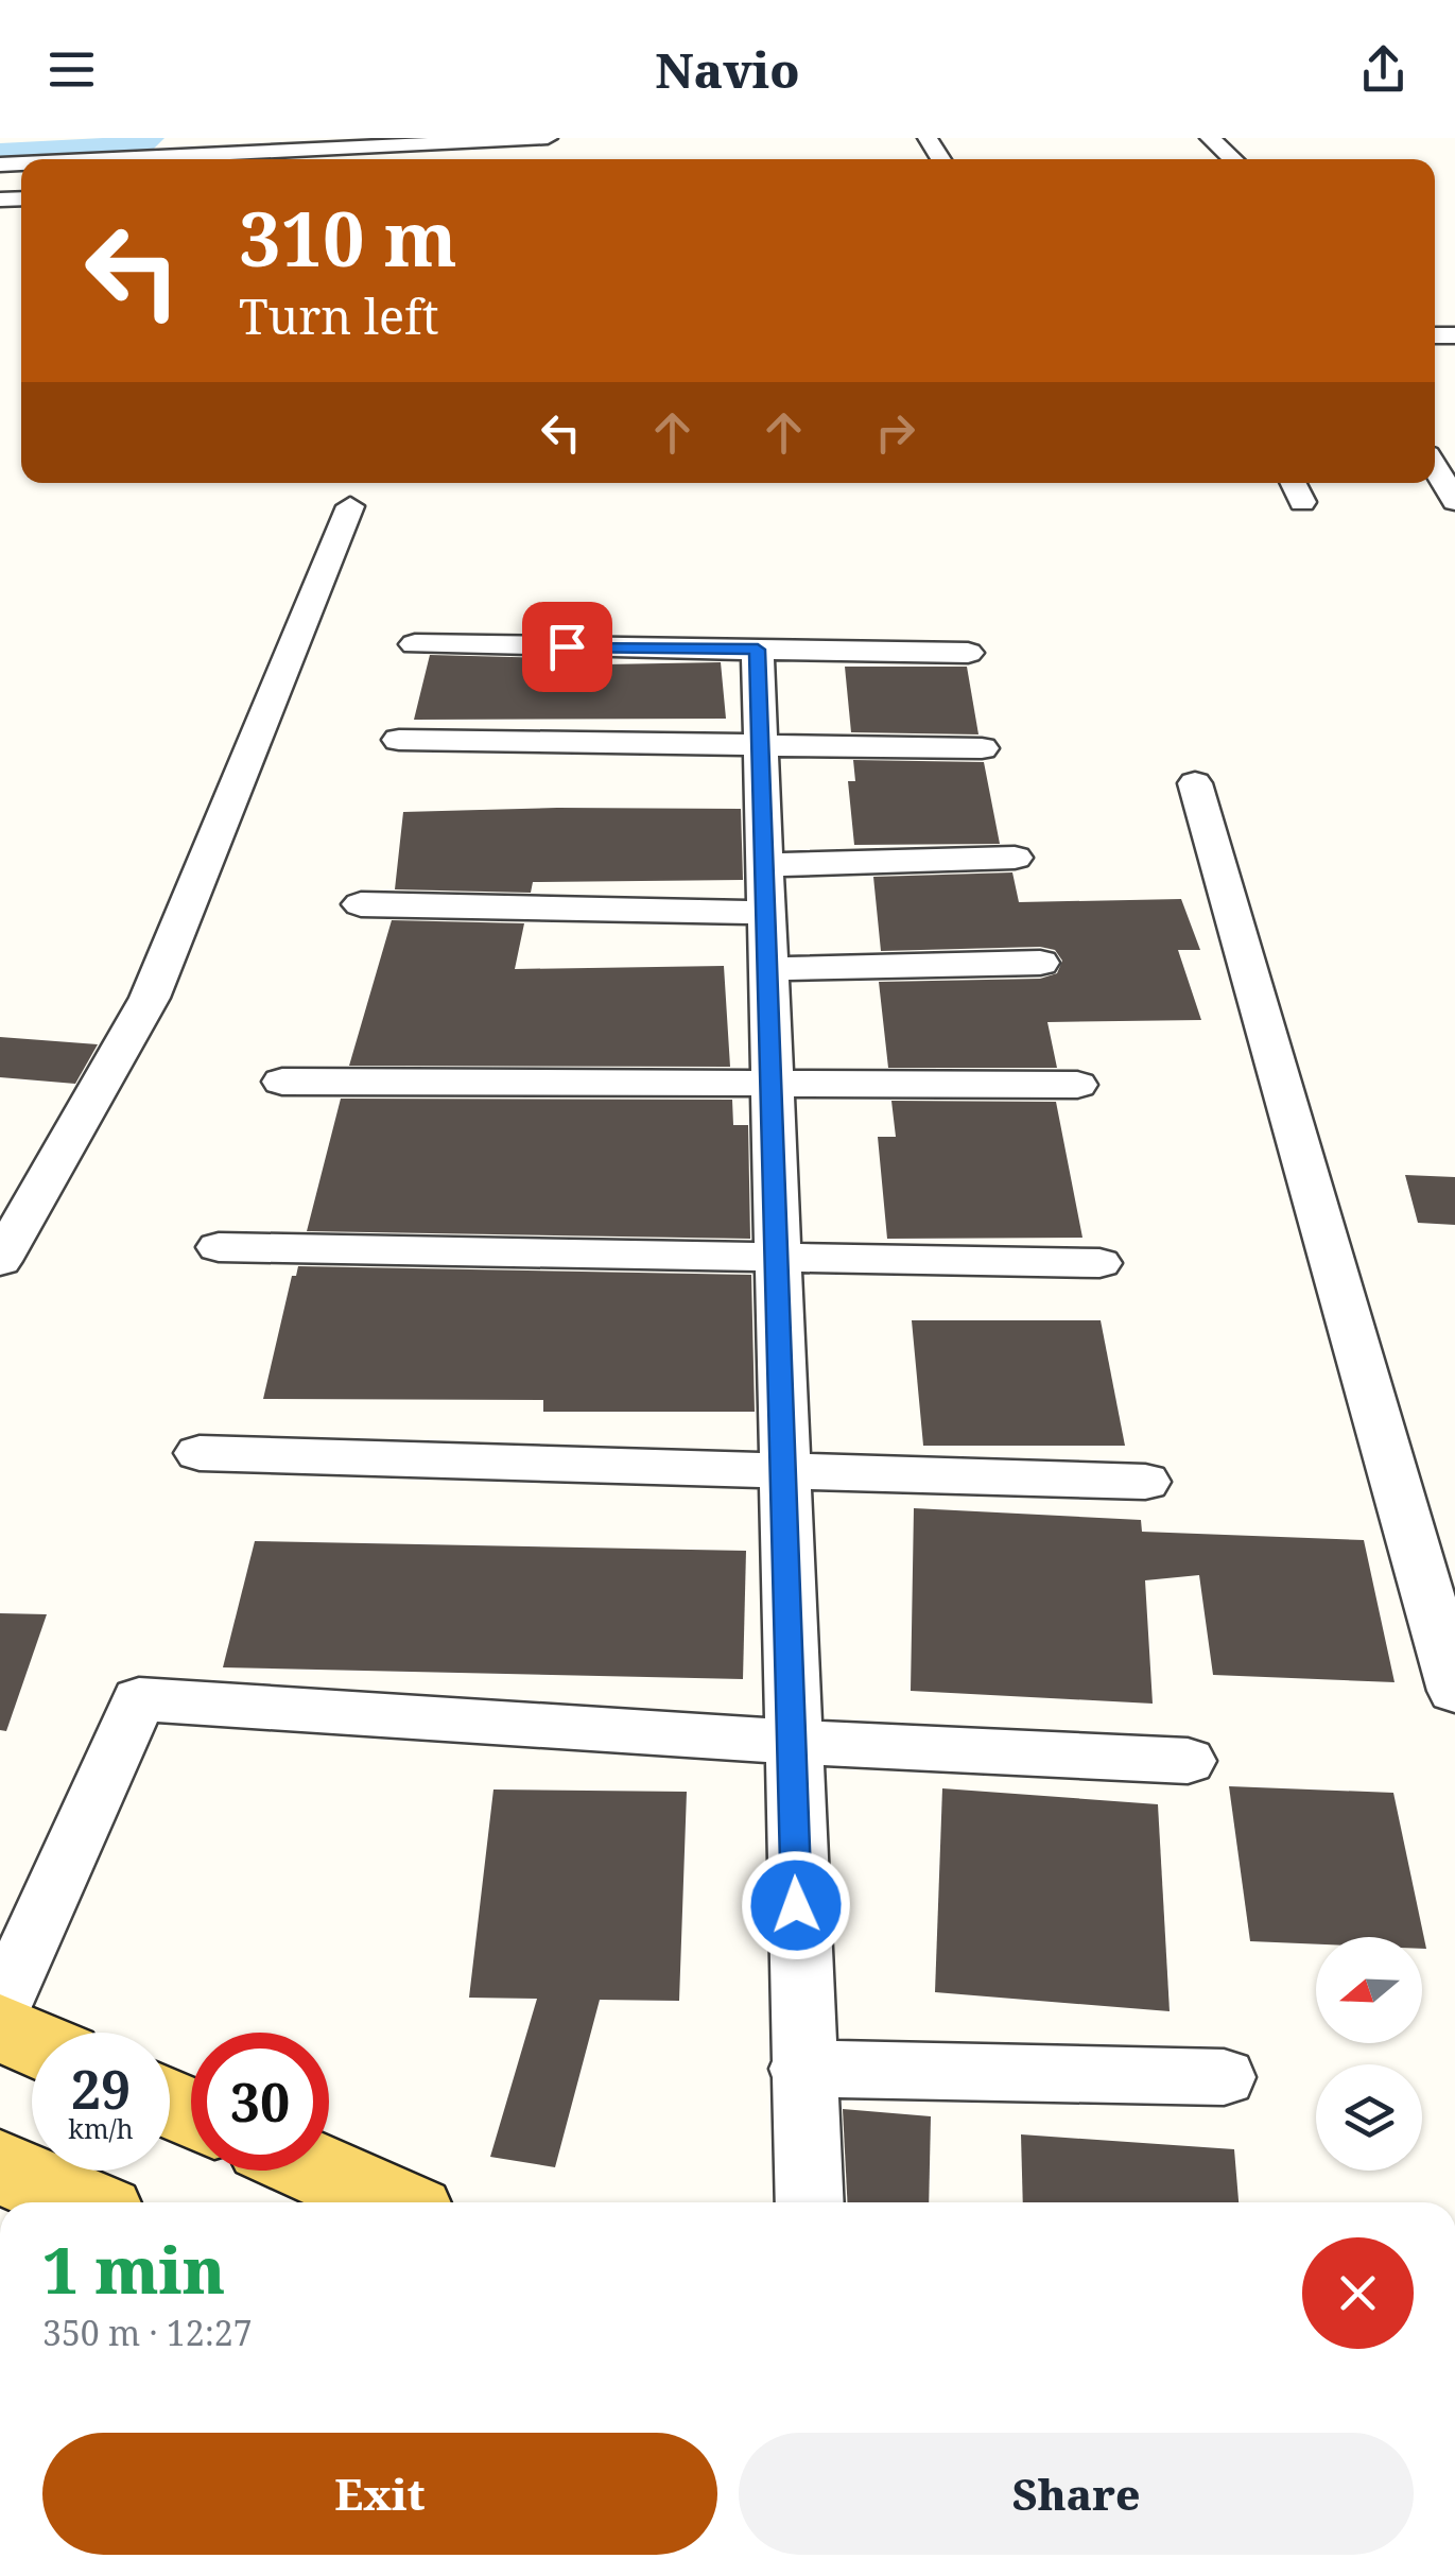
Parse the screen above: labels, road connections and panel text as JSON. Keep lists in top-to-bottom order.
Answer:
{
  "north": "left",
  "page": {
    "header": "Navio",
    "turn": ["310 m", "Turn left"],
    "speed": "29 km/h",
    "limit": "30",
    "heading": ["1 min", "350 m · 12:27"],
    "buttons": ["Exit", "Share"]
  }
}
